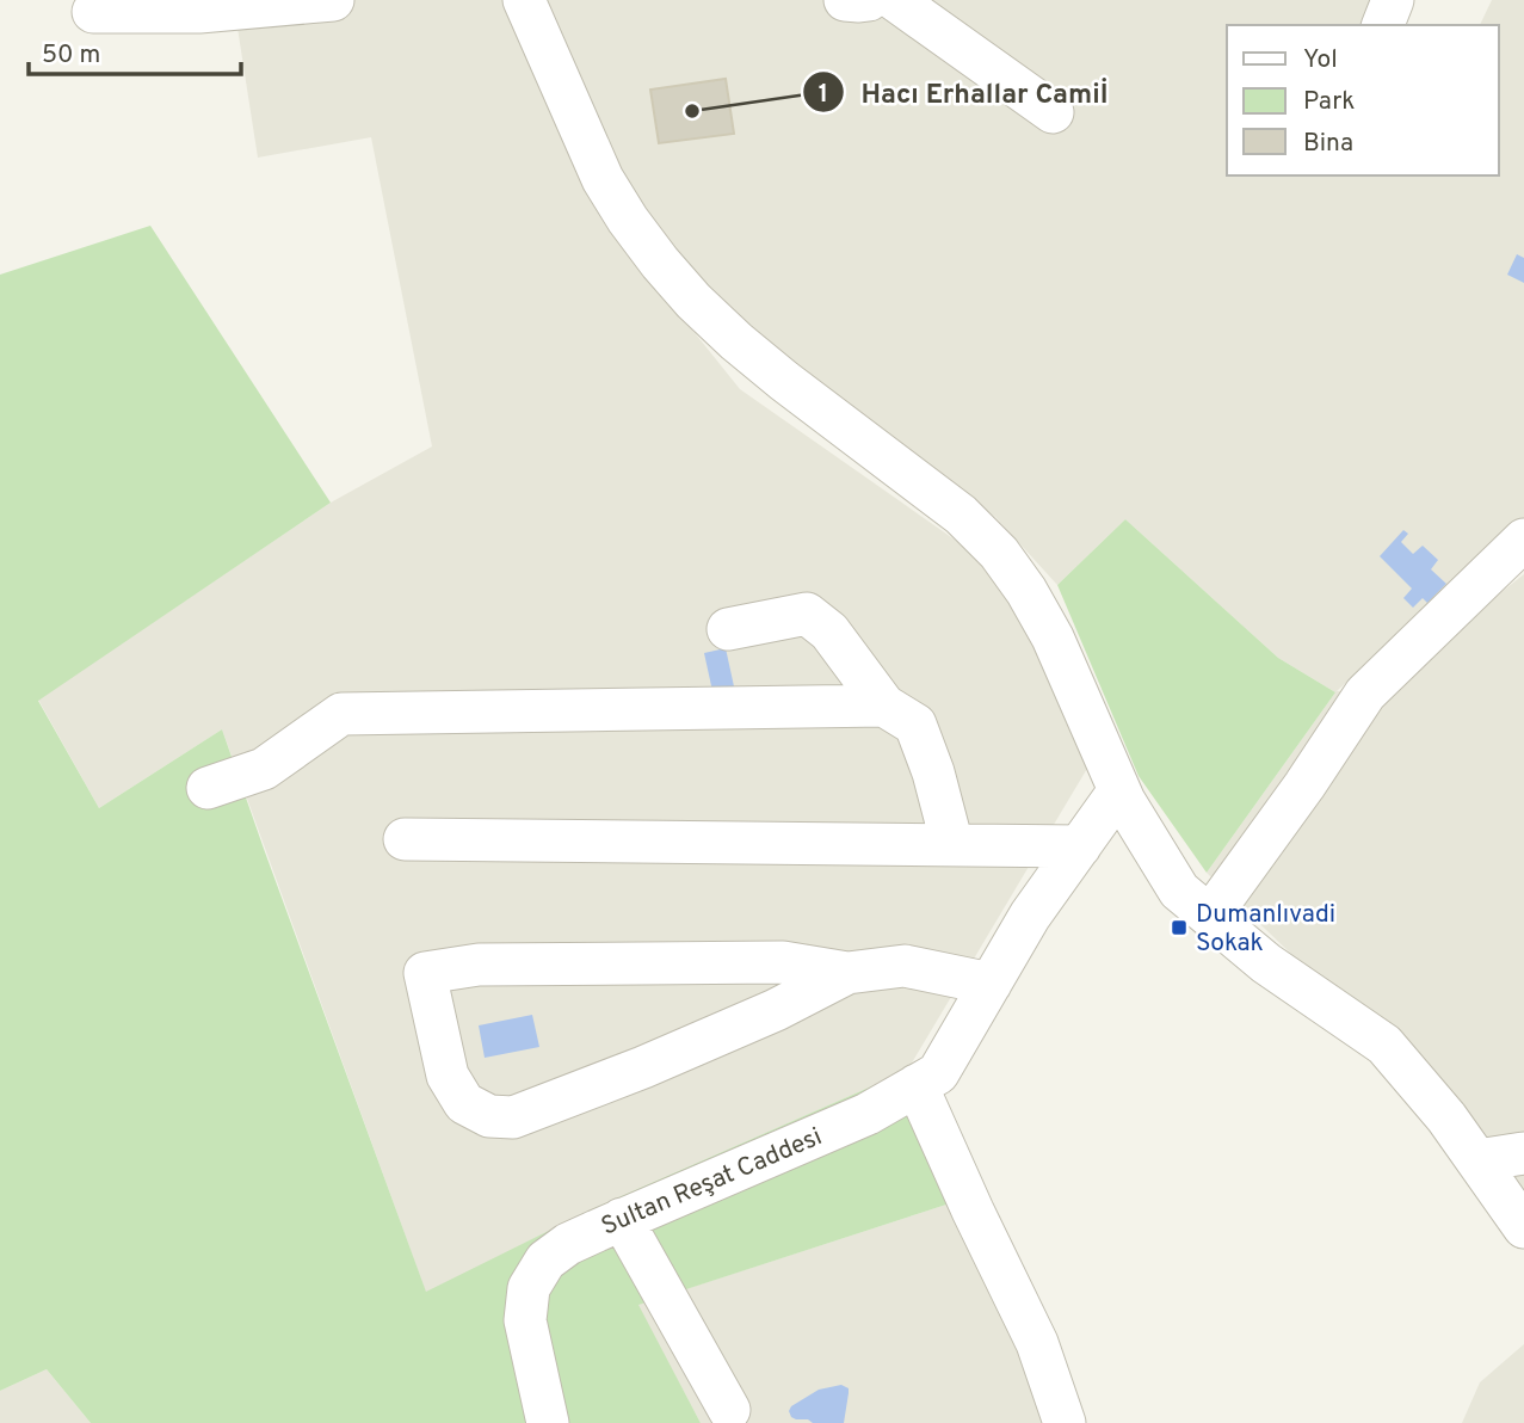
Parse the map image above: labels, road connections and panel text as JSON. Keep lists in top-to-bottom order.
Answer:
{
  "streets": {
    "street": ["Sultan Reşat Caddesi"]
  },
  "places": {
    "other": ["Hacı Erhallar Camiİ"],
    "transit": ["Dumanlıvadi Sokak"]
  },
  "legend": ["Yol", "Park", "Bina"],
  "scale_bar": "50 m"
}
